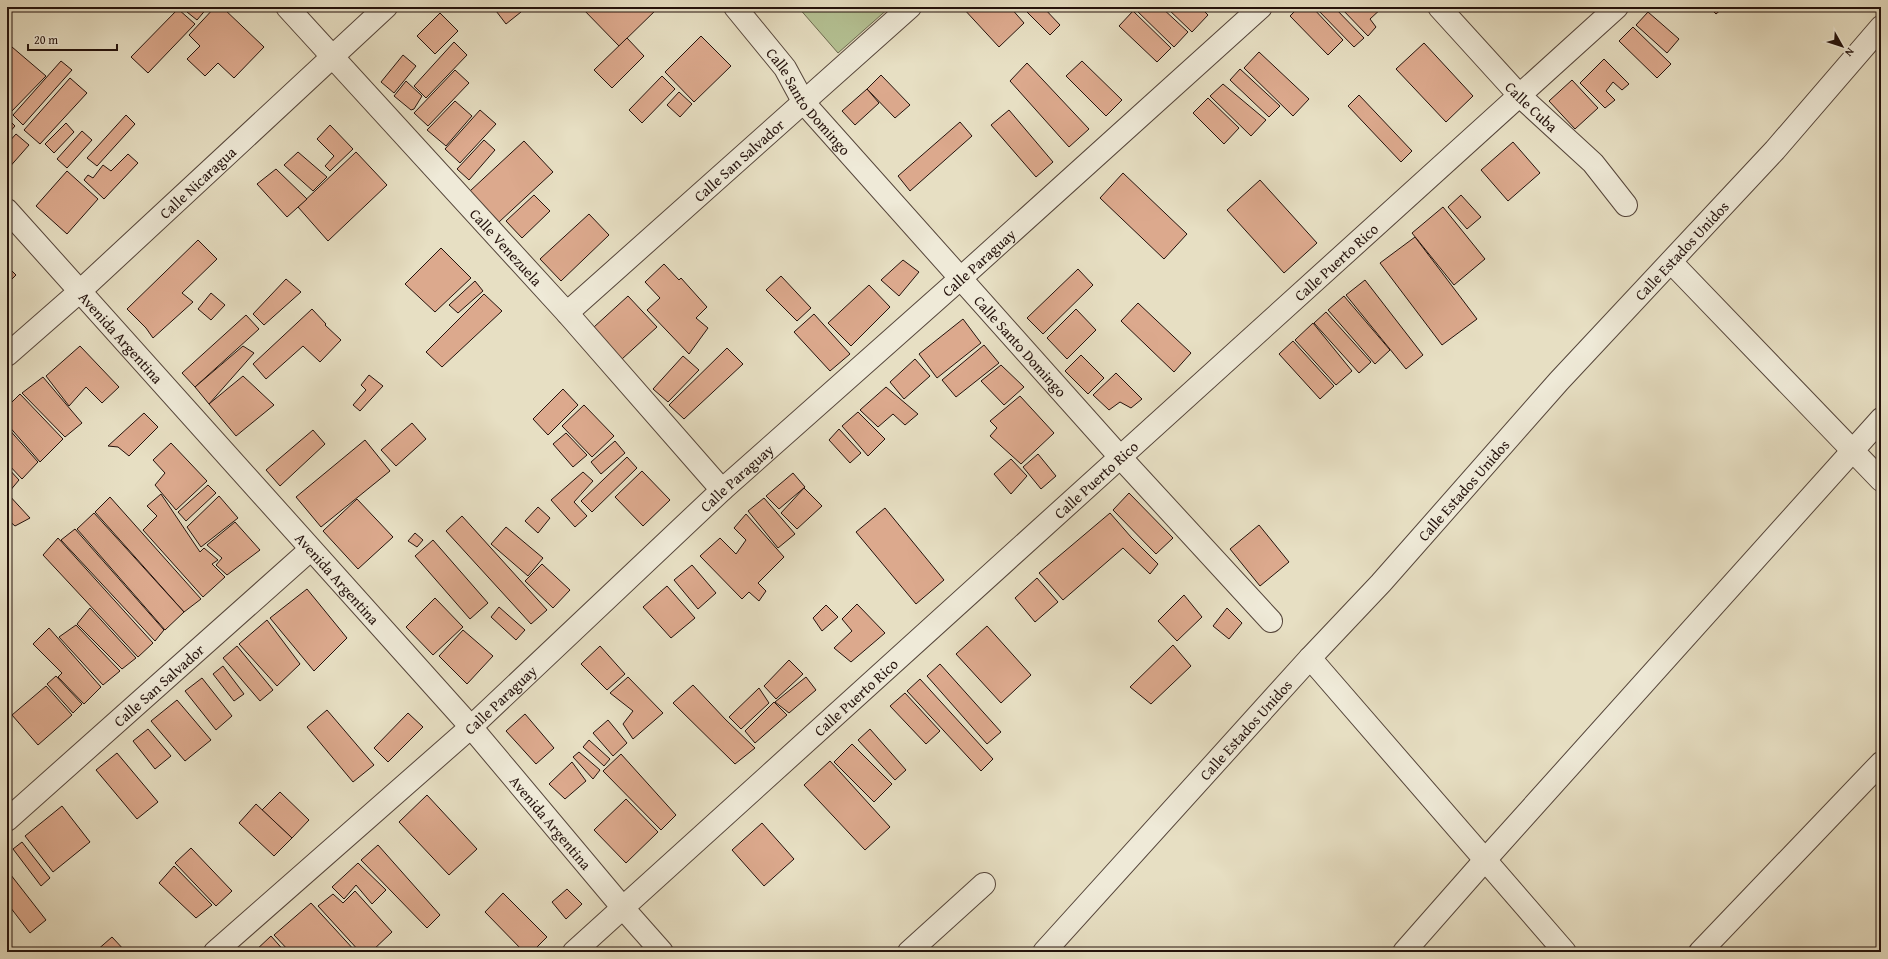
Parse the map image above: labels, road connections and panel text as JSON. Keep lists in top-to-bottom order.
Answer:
{
  "streets": {
    "street": [
      "Calle Santo Domingo",
      "Calle Cuba",
      "Calle San Salvador",
      "Calle Nicaragua",
      "Calle Venezuela",
      "Calle Estados Unidos",
      "Calle Paraguay",
      "Calle Puerto Rico",
      "Avenida Argentina"
    ]
  },
  "crossings": [
    ["Calle Santo Domingo", "Calle San Salvador"],
    ["Calle Santo Domingo", "Calle Paraguay"],
    ["Calle Santo Domingo", "Calle Puerto Rico"],
    ["Calle Cuba", "Calle Puerto Rico"],
    ["Calle San Salvador", "Calle Venezuela"],
    ["Calle San Salvador", "Avenida Argentina"],
    ["Calle Nicaragua", "Calle Venezuela"],
    ["Calle Nicaragua", "Avenida Argentina"],
    ["Calle Venezuela", "Calle Paraguay"],
    ["Calle Paraguay", "Avenida Argentina"],
    ["Calle Puerto Rico", "Avenida Argentina"]
  ],
  "scale_bar": "20 m",
  "north": "bottom right"
}
